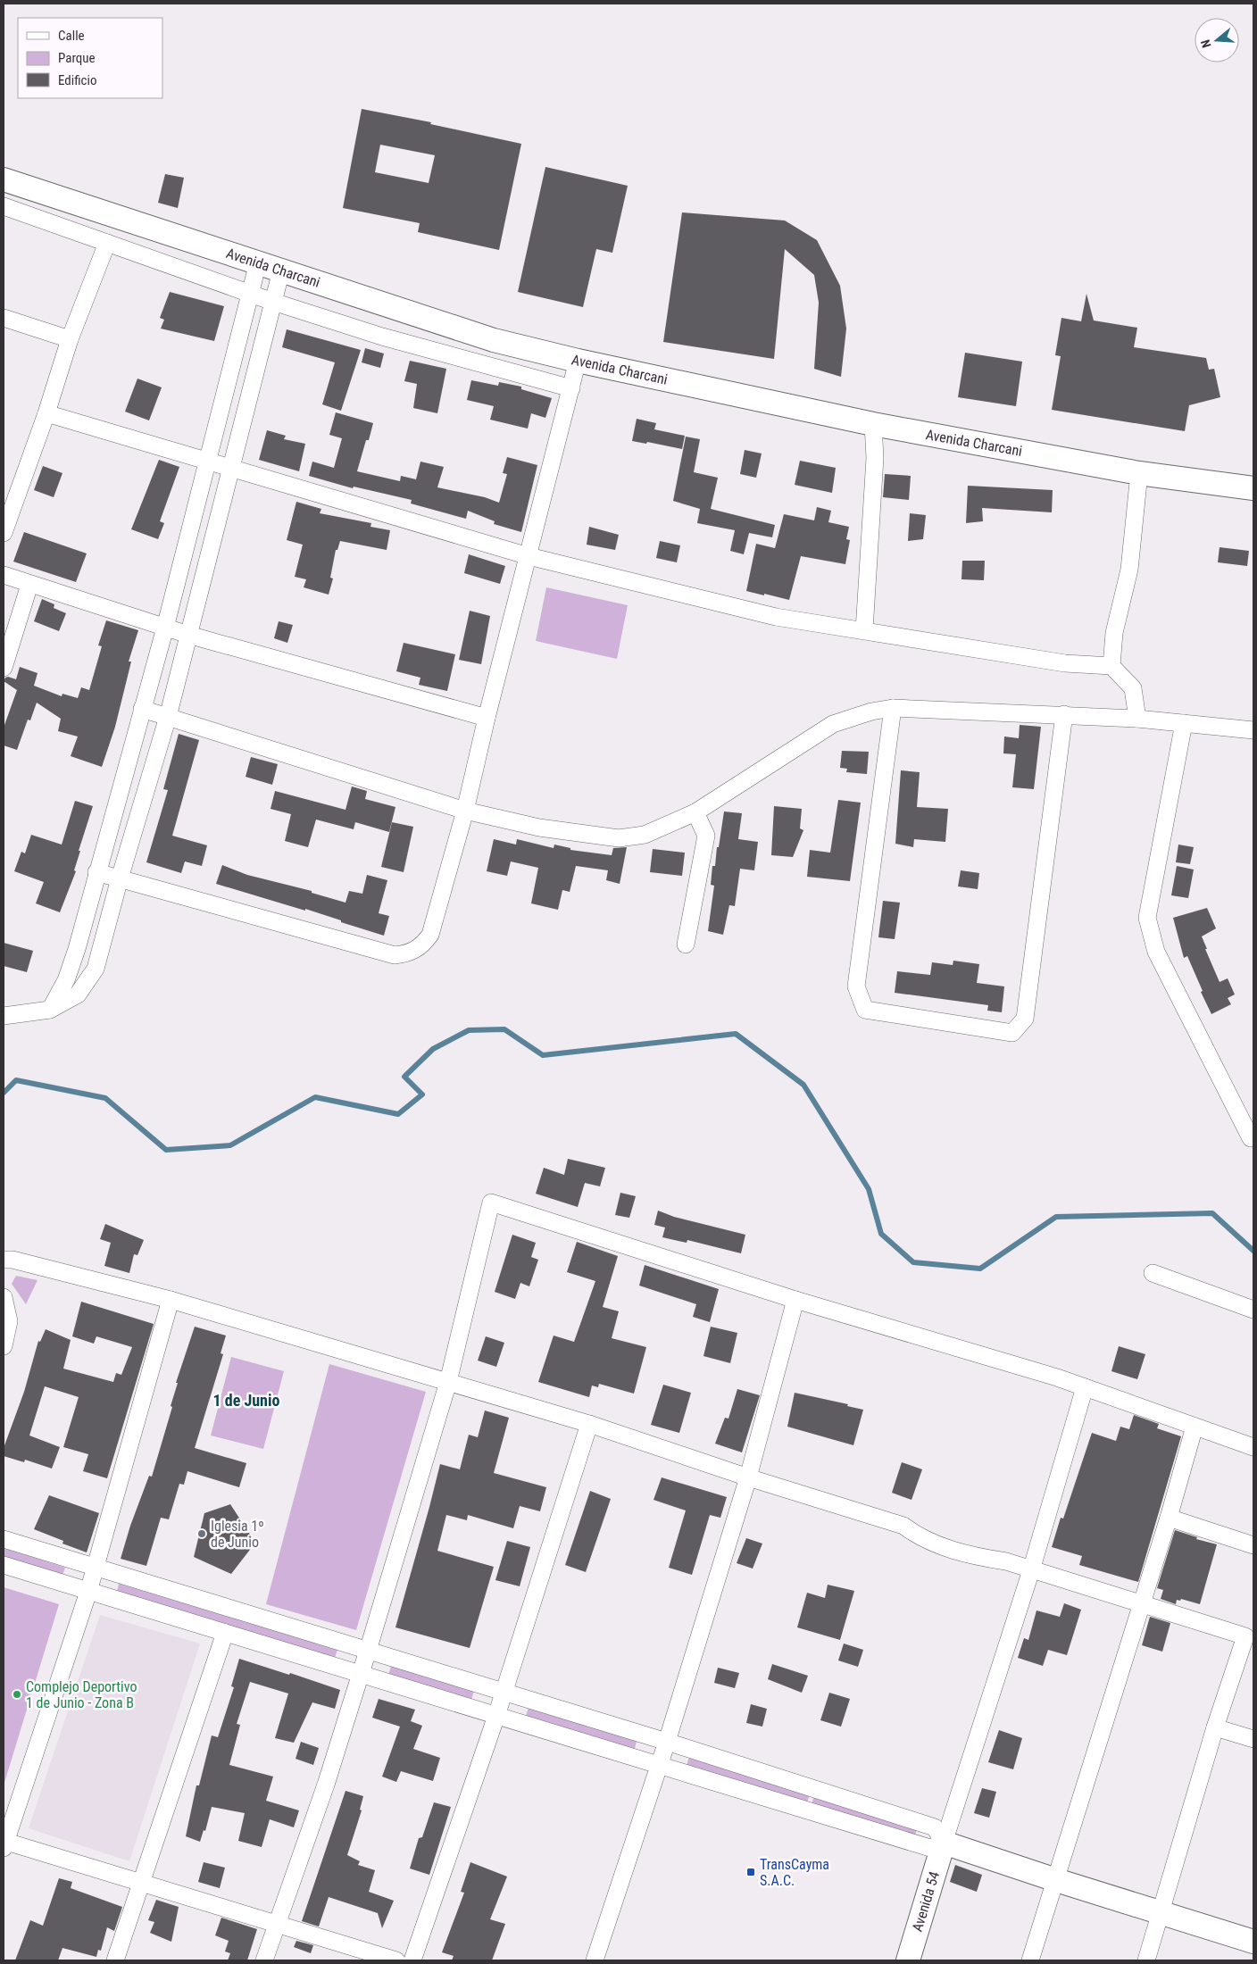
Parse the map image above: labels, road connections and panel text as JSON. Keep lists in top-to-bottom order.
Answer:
{
  "streets": {
    "main road": ["Avenida Charcani", "Avenida 54"]
  },
  "districts": ["1 de Junio"],
  "places": {
    "other": ["Iglesia 1º de Junio", "Complejo Deportivo 1 de Junio - Zona B"],
    "transit": ["TransCayma S.A.C."]
  },
  "legend": ["Calle", "Parque", "Edificio"],
  "north": "left"
}
